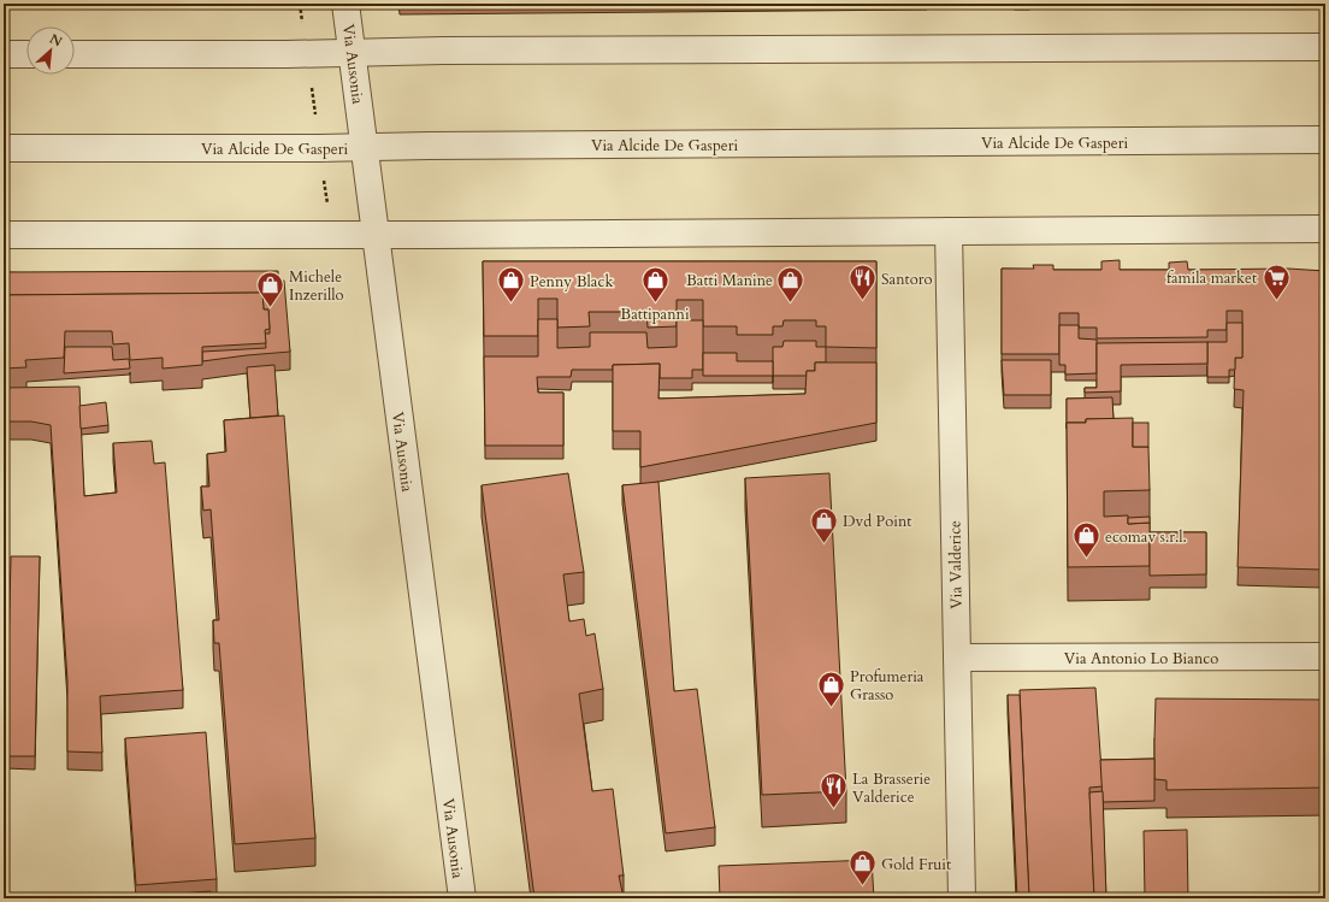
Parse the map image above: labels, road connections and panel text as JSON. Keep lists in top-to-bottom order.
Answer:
{
  "streets": {
    "street": [
      "Via Ausonia",
      "Via Alcide De Gasperi",
      "Via Valderice",
      "Via Antonio Lo Bianco"
    ]
  },
  "crossings": [
    ["Via Ausonia", "Via Alcide De Gasperi"],
    ["Via Valderice", "Via Antonio Lo Bianco"]
  ],
  "places": {
    "supermarket": ["famila market"],
    "restaurant": ["Santoro", "La Brasserie Valderice"],
    "shop": [
      "Battipanni",
      "Batti Manine",
      "Penny Black",
      "Michele Inzerillo",
      "Dvd Point",
      "ecomav s.r.l.",
      "Profumeria Grasso",
      "Gold Fruit"
    ]
  },
  "north": "top right"
}
